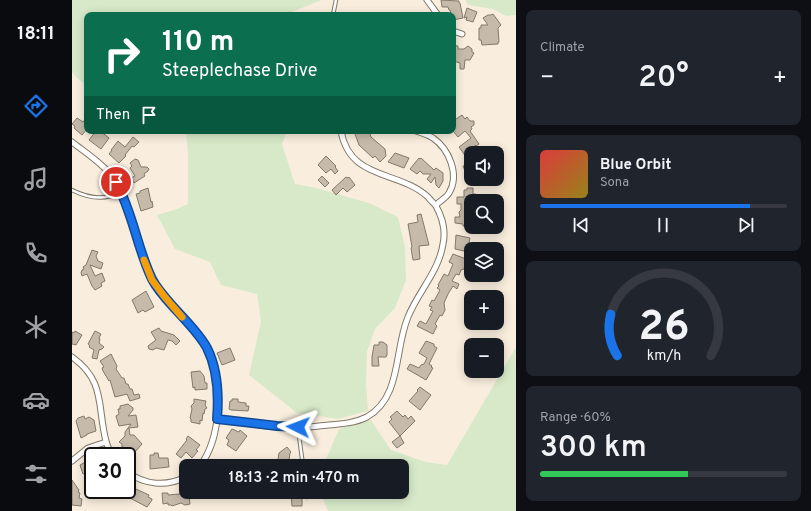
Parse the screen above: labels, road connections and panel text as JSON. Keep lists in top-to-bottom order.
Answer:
{
  "page": {
    "tabs": "18:11",
    "tile": [
      "Climate",
      ["Range · 60%", "300 km"]
    ],
    "turn": ["110 m", "Steeplechase Drive"],
    "heat": ["−", "20°", "+"],
    "then": "Then",
    "map_buttons": ["+", "−"],
    "song": ["Blue Orbit", "Sona"],
    "limit": "30",
    "trip": "18:13 · 2 min · 470 m",
    "gauge": ["26", "km/h"]
  }
}
